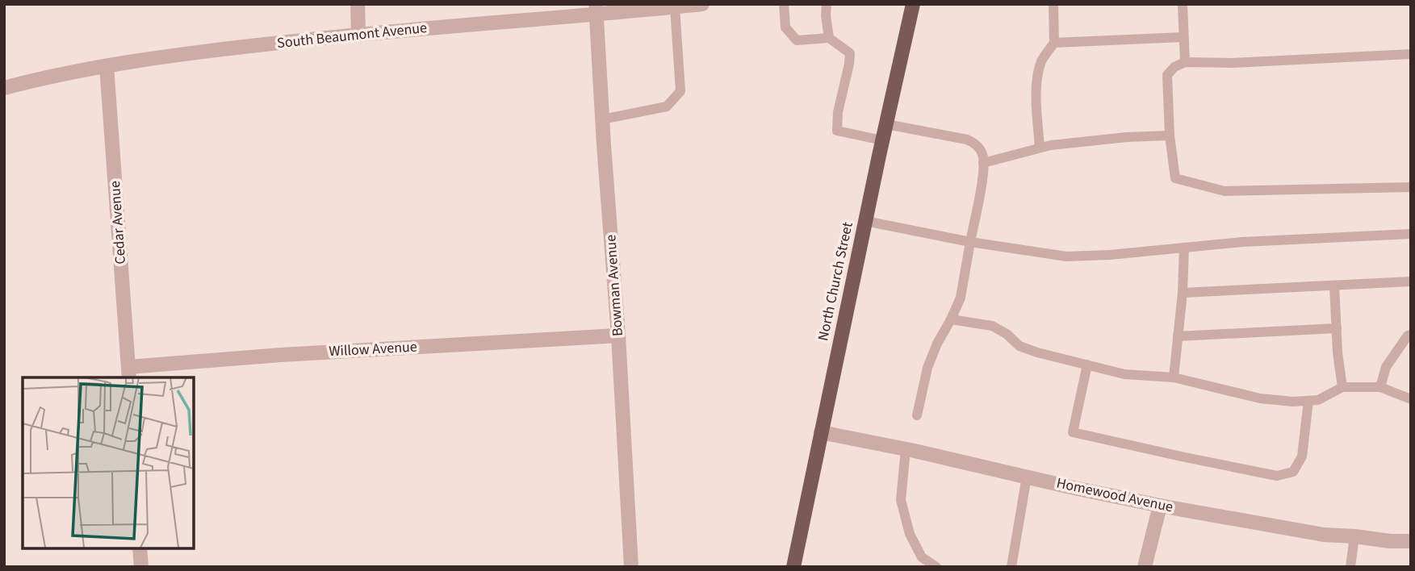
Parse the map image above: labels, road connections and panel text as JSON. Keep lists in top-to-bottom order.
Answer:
{
  "streets": {
    "main road": ["North Church Street"],
    "street": [
      "South Beaumont Avenue",
      "Cedar Avenue",
      "Bowman Avenue",
      "Willow Avenue",
      "Homewood Avenue"
    ]
  },
  "crossings": [
    ["South Beaumont Avenue", "Cedar Avenue"],
    ["South Beaumont Avenue", "Bowman Avenue"],
    ["Cedar Avenue", "Willow Avenue"],
    ["North Church Street", "Homewood Avenue"],
    ["Bowman Avenue", "Willow Avenue"]
  ]
}
